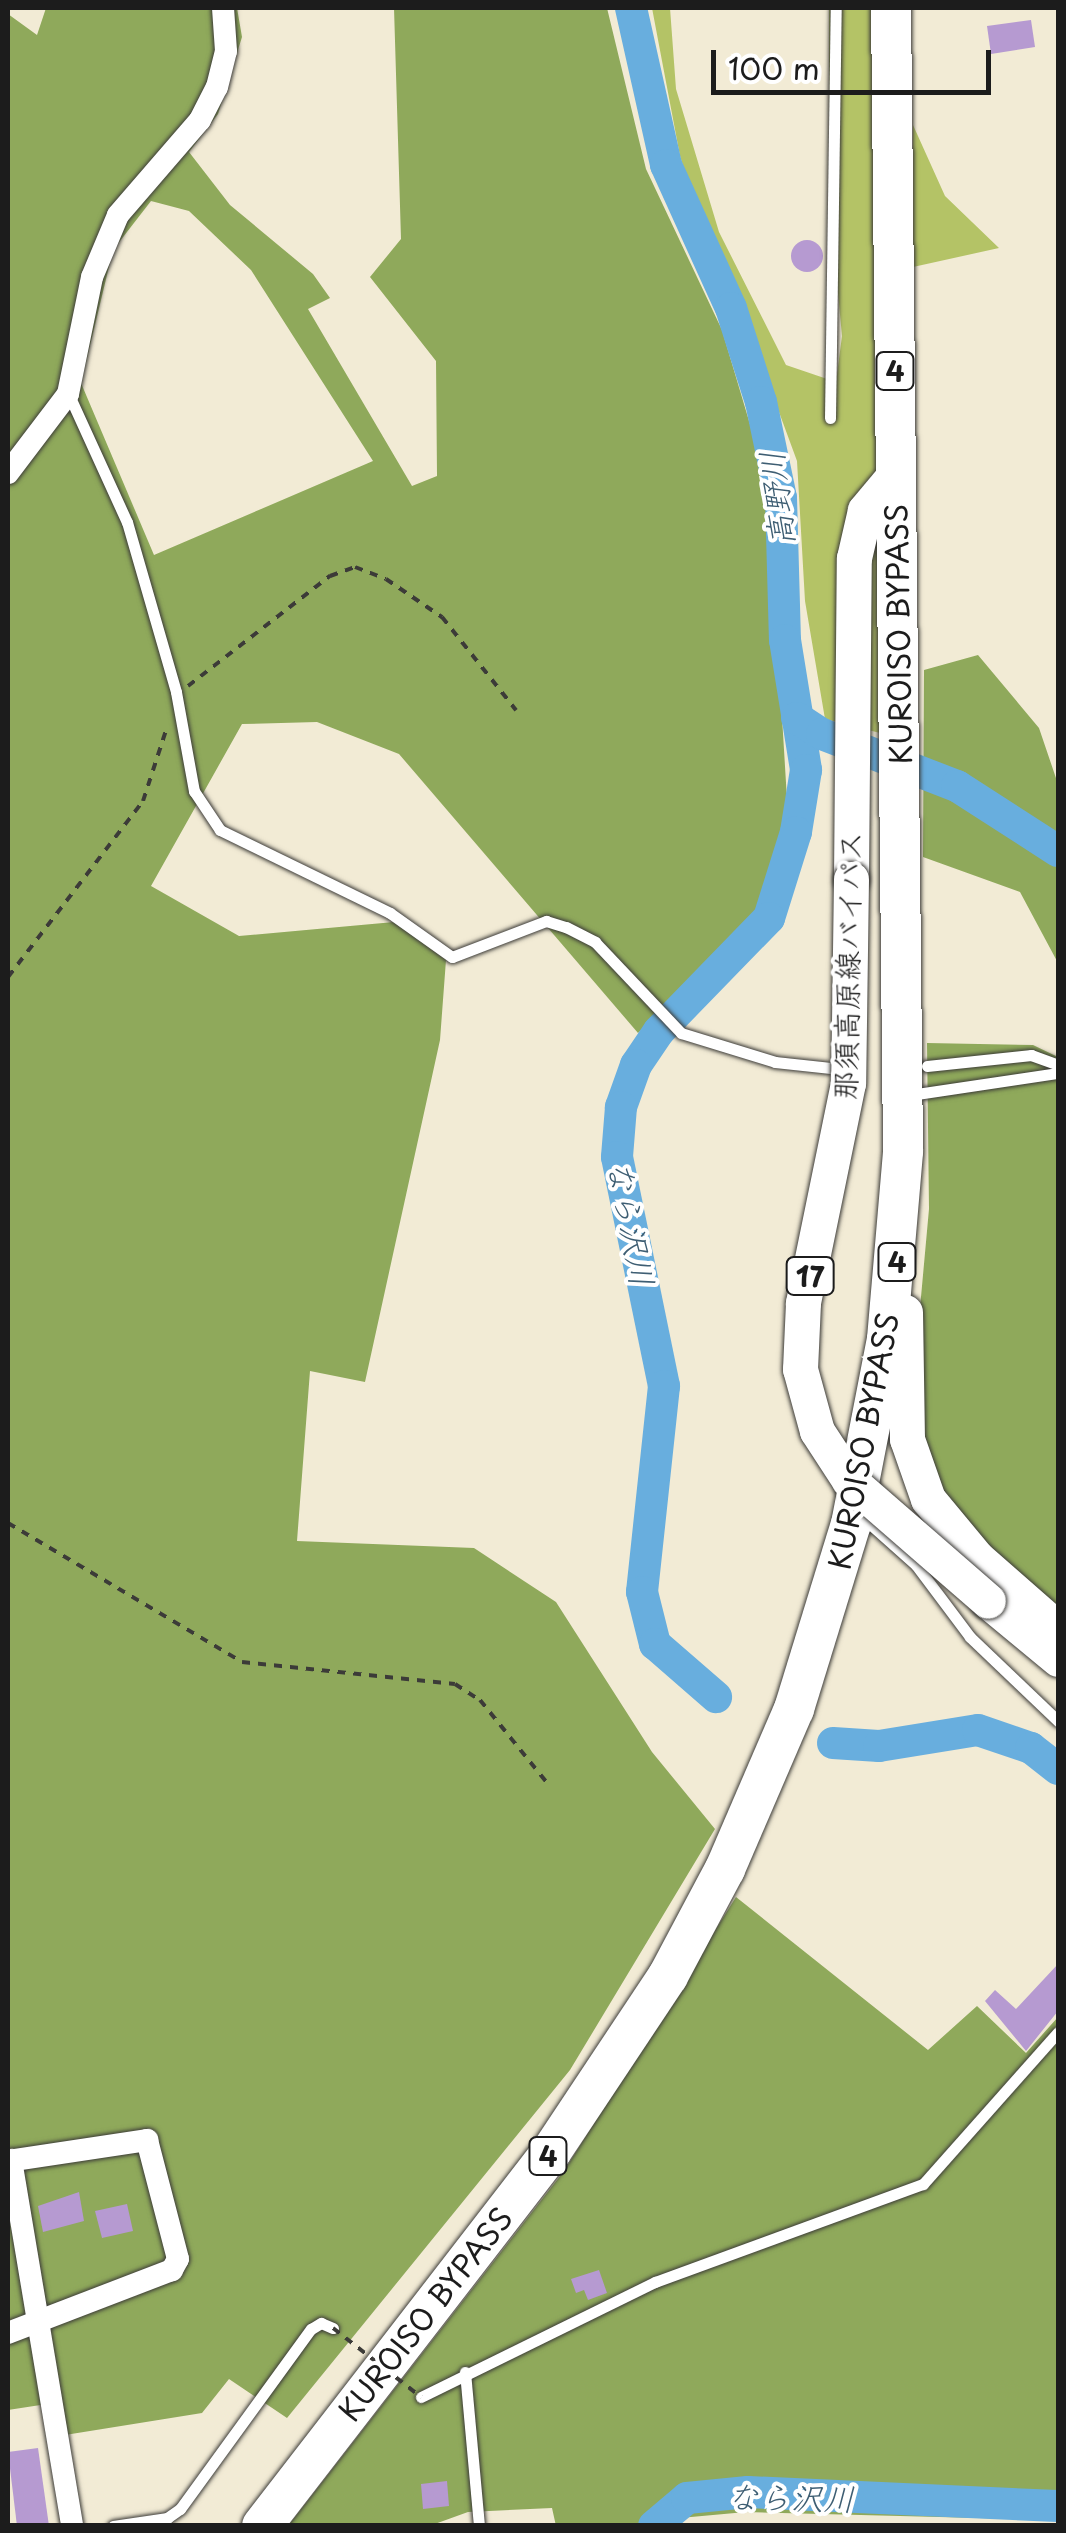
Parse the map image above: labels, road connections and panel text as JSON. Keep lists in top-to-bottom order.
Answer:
{
  "streets": {
    "highway": ["4", "KUROISO BYPASS"],
    "main road": ["那須高原線バイパス", "17"]
  },
  "crossings": [
    ["KUROISO BYPASS", "那須高原線バイパス"]
  ],
  "water": ["高野川", "なら沢川"],
  "scale_bar": "100 m"
}
